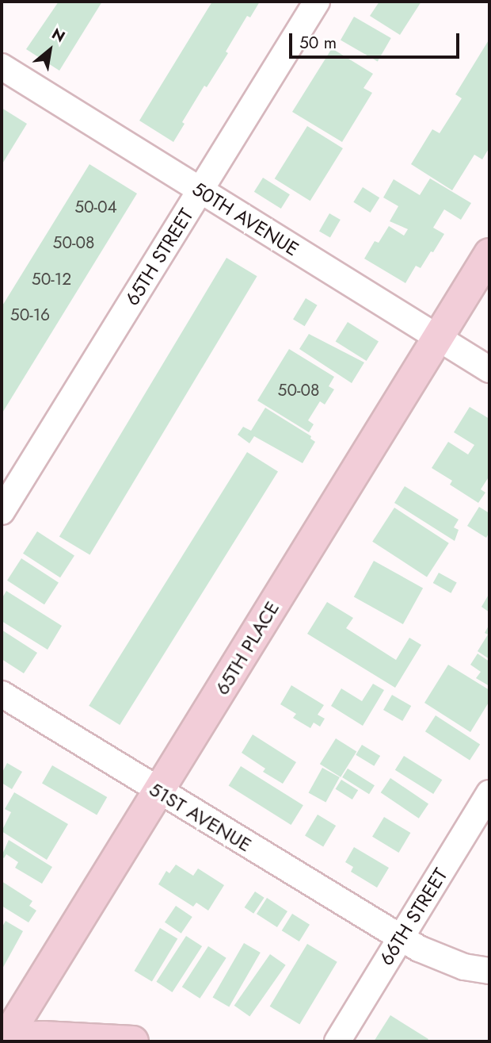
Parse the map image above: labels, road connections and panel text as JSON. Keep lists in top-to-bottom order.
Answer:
{
  "streets": {
    "street": [
      "50TH AVENUE",
      "65TH STREET",
      "65TH PLACE",
      "51ST AVENUE",
      "66TH STREET"
    ]
  },
  "crossings": [
    ["50TH AVENUE", "65TH STREET"],
    ["50TH AVENUE", "65TH PLACE"],
    ["65TH PLACE", "51ST AVENUE"],
    ["51ST AVENUE", "66TH STREET"]
  ],
  "house_numbers": [
    "50-04",
    "50-08",
    "50-12",
    "50-16",
    "50-08"
  ],
  "scale_bar": "50 m",
  "north": "top right"
}
